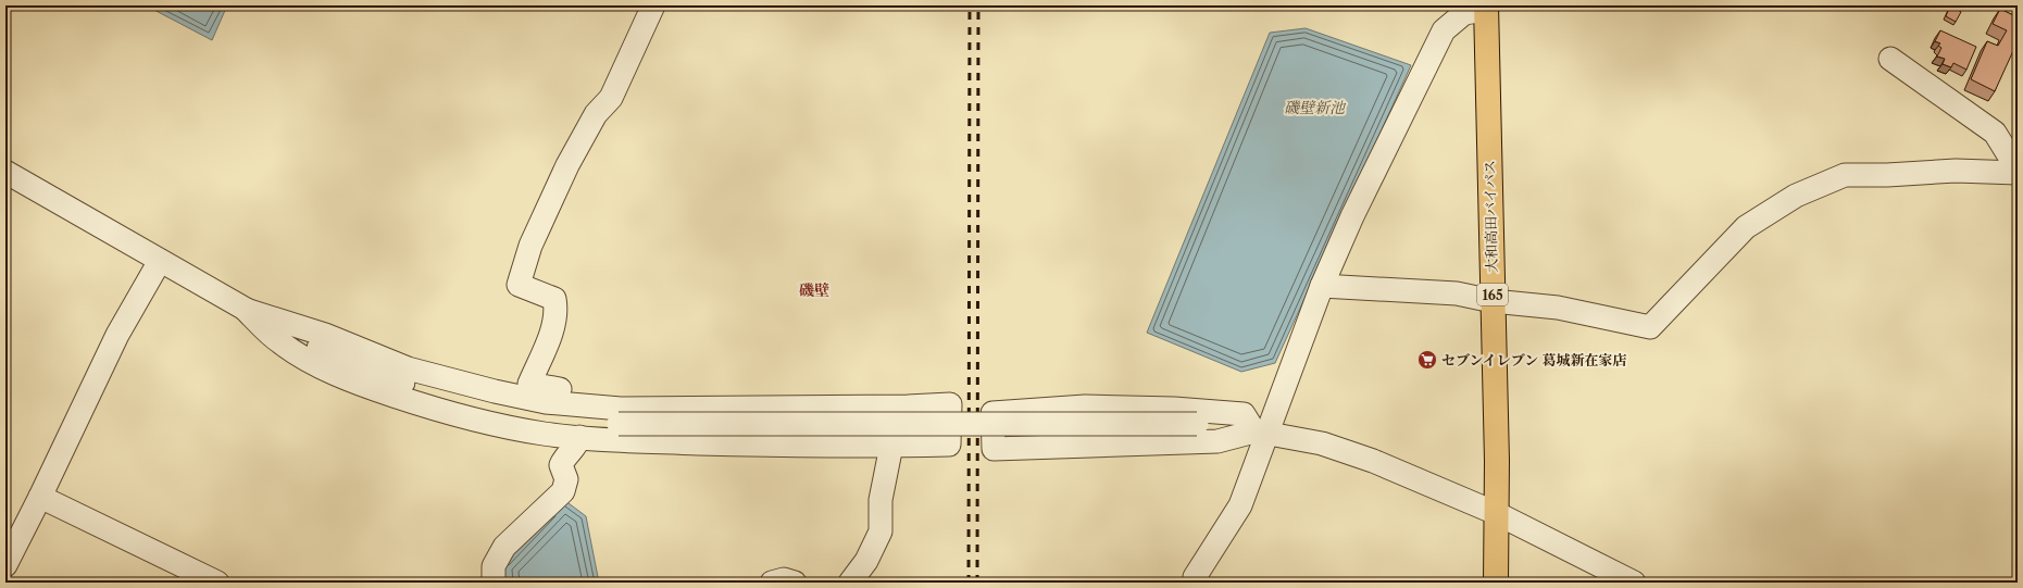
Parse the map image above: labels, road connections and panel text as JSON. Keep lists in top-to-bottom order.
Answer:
{
  "streets": {
    "highway": ["大和高田バイパス", "165"]
  },
  "districts": ["磯壁"],
  "water": ["磯壁新池"],
  "places": {
    "supermarket": ["セブンイレブン 葛城新在家店"]
  }
}
